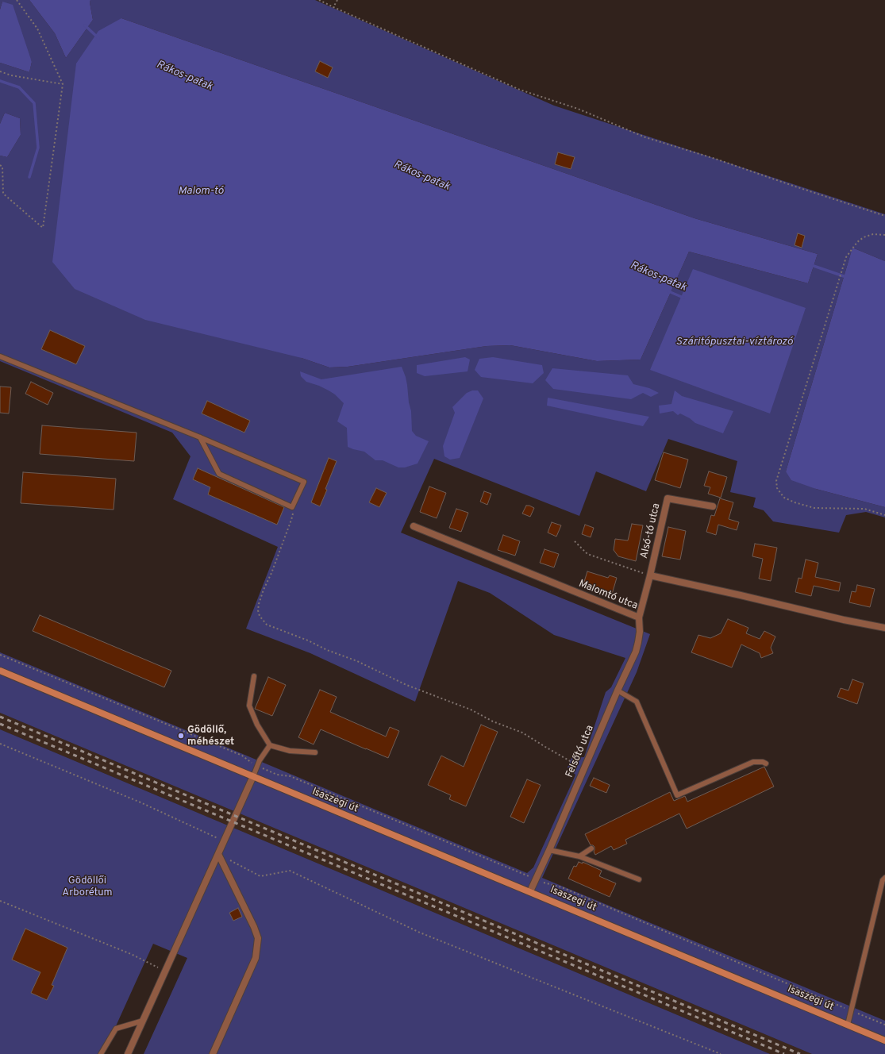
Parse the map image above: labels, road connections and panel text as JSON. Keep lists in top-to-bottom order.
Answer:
{
  "streets": {
    "main road": ["Isaszegi út"],
    "street": ["Alsó-tó utca", "Malomtó utca", "Felsőtó utca"]
  },
  "crossings": [
    ["Alsó-tó utca", "Malomtó utca"],
    ["Malomtó utca", "Felsőtó utca"],
    ["Felsőtó utca", "Isaszegi út"]
  ],
  "water": ["Rákos-patak", "Malom-tó", "Száritópusztai-víztározó"],
  "parks": ["Gödöllői Arborétum"],
  "places": ["Gödöllő, méhészet"]
}
